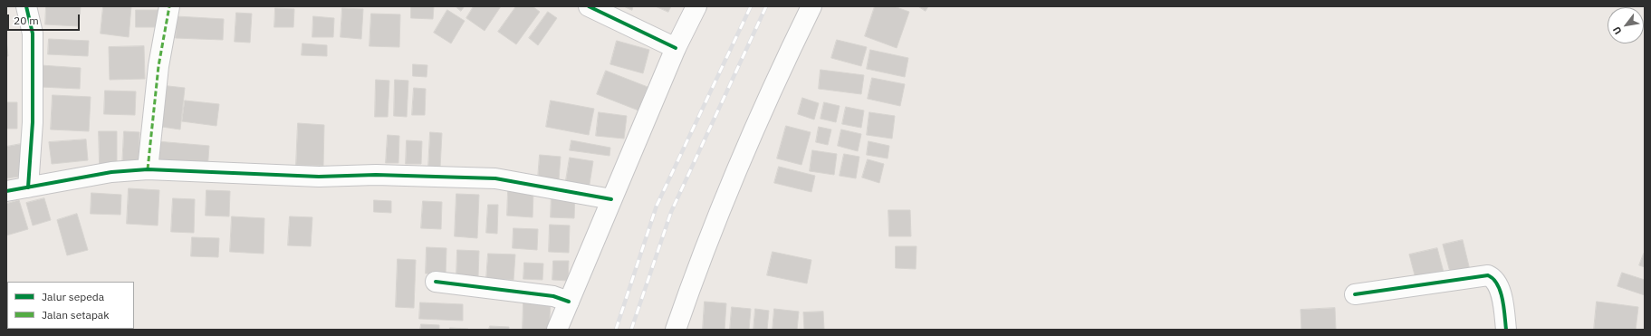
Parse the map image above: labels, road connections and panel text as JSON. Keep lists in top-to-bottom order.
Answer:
{
  "legend": ["Jalur sepeda", "Jalan setapak"],
  "scale_bar": "20 m",
  "north": "bottom left"
}
